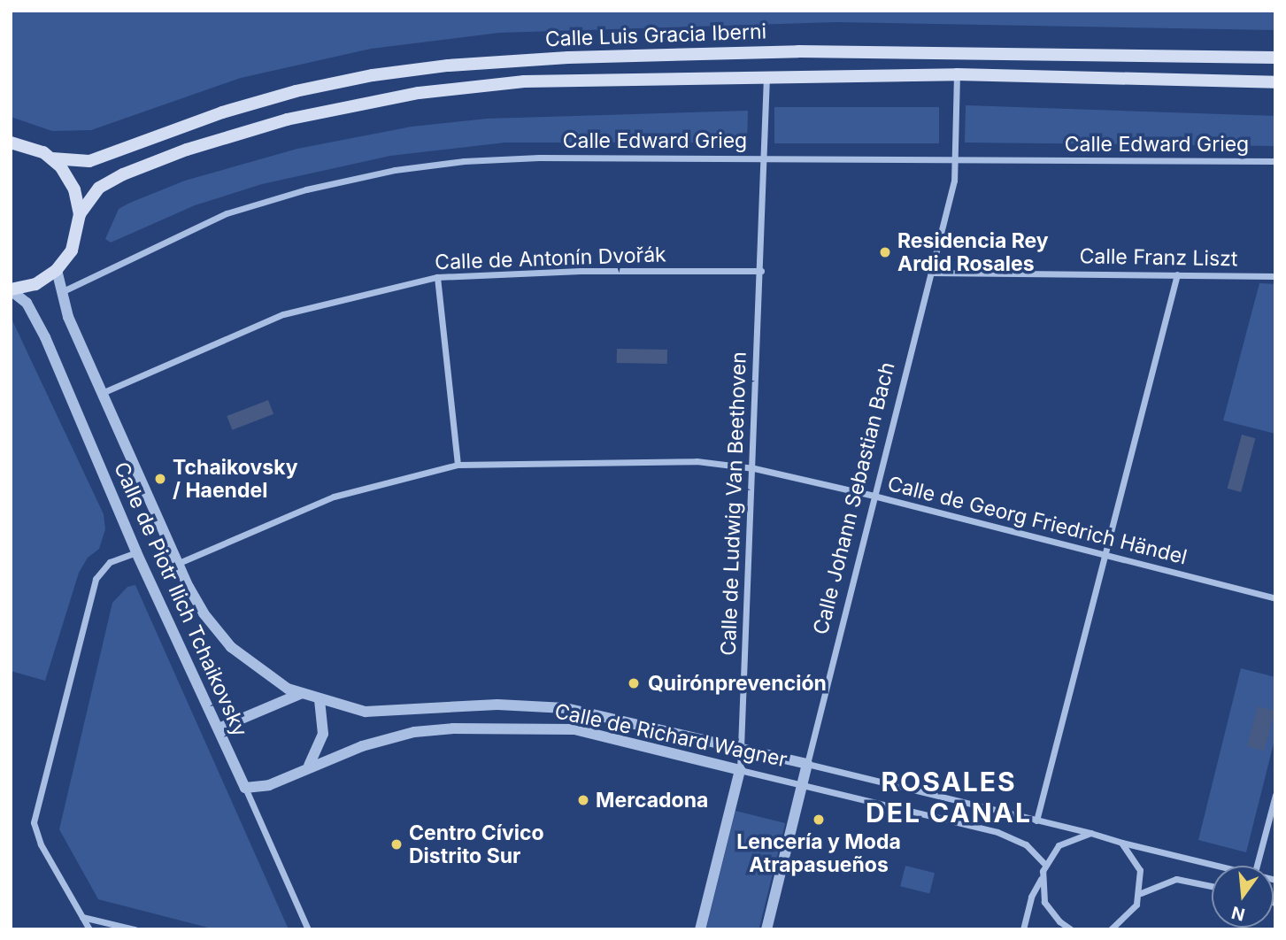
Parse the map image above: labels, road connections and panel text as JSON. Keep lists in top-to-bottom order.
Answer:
{
  "streets": {
    "main road": ["Calle Luis Gracia Iberni"],
    "street": [
      "Calle Edward Grieg",
      "Calle Franz Liszt",
      "Calle de Antonín Dvořák",
      "Calle Johann Sebastian Bach",
      "Calle de Ludwig Van Beethoven",
      "Calle de Georg Friedrich Händel",
      "Calle de Piotr Ilich Tchaikovsky",
      "Calle de Richard Wagner"
    ]
  },
  "crossings": [
    ["Calle Luis Gracia Iberni", "Calle Johann Sebastian Bach"],
    ["Calle Luis Gracia Iberni", "Calle de Ludwig Van Beethoven"],
    ["Calle Edward Grieg", "Calle Johann Sebastian Bach"],
    ["Calle Edward Grieg", "Calle de Ludwig Van Beethoven"],
    ["Calle Edward Grieg", "Calle de Piotr Ilich Tchaikovsky"],
    ["Calle Franz Liszt", "Calle Johann Sebastian Bach"],
    ["Calle de Antonín Dvořák", "Calle de Ludwig Van Beethoven"],
    ["Calle de Antonín Dvořák", "Calle de Piotr Ilich Tchaikovsky"],
    ["Calle Johann Sebastian Bach", "Calle de Georg Friedrich Händel"],
    ["Calle Johann Sebastian Bach", "Calle de Richard Wagner"],
    ["Calle de Ludwig Van Beethoven", "Calle de Georg Friedrich Händel"],
    ["Calle de Ludwig Van Beethoven", "Calle de Richard Wagner"],
    ["Calle de Georg Friedrich Händel", "Calle de Piotr Ilich Tchaikovsky"],
    ["Calle de Piotr Ilich Tchaikovsky", "Calle de Richard Wagner"]
  ],
  "districts": ["ROSALES DEL CANAL"],
  "places": [
    "Residencia Rey Ardid Rosales",
    "Tchaikovsky / Haendel",
    "Quirónprevención",
    "Mercadona",
    "Lencería y Moda Atrapasueños",
    "Centro Cívico Distrito Sur"
  ],
  "north": "bottom"
}
